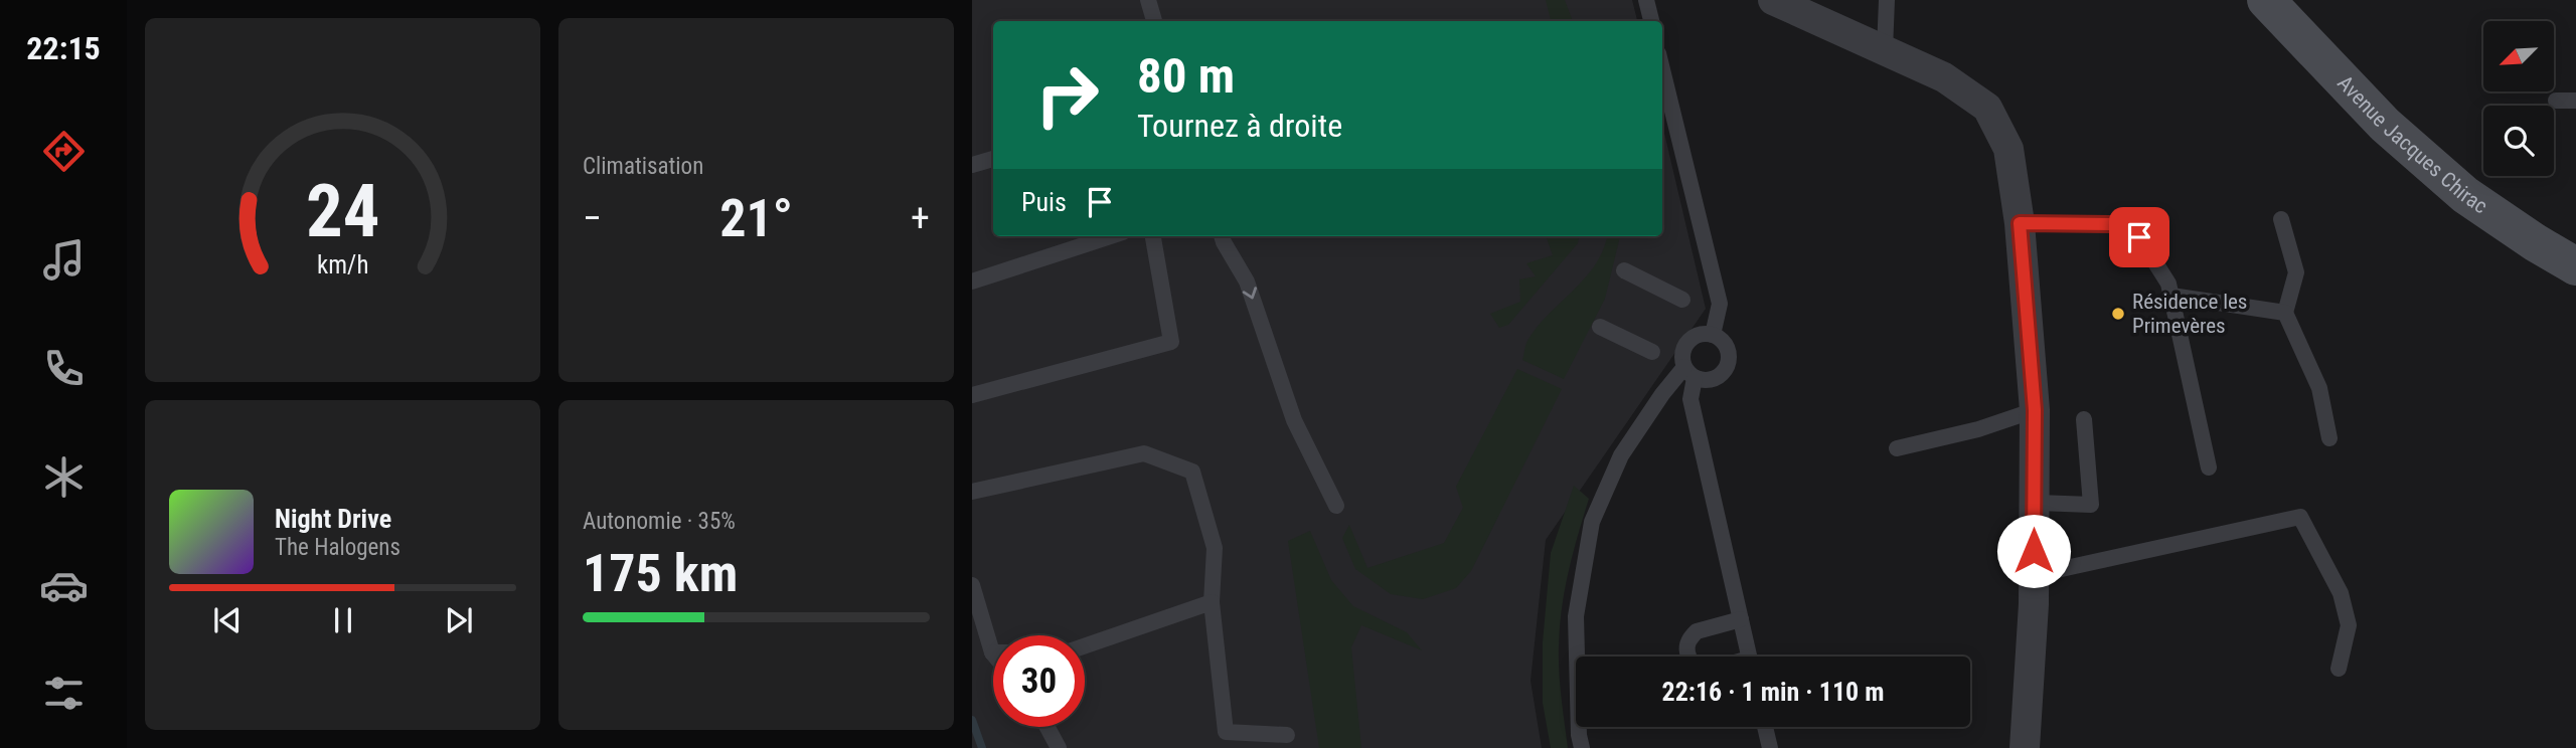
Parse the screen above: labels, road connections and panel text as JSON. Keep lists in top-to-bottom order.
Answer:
{
  "streets": {
    "main road": ["Avenue Jacques Chirac"]
  },
  "places": ["Résidence les Primevères"],
  "north": "bottom left",
  "page": {
    "tabs": "22:15",
    "tile": [
      "Climatisation",
      ["Autonomie · 35%", "175 km"]
    ],
    "turn": ["80 m", "Tournez à droite"],
    "then": "Puis",
    "heat": ["−", "21°", "+"],
    "song": ["Night Drive", "The Halogens"],
    "limit": "30",
    "trip": "22:16 · 1 min · 110 m",
    "gauge": ["24", "km/h"]
  }
}
